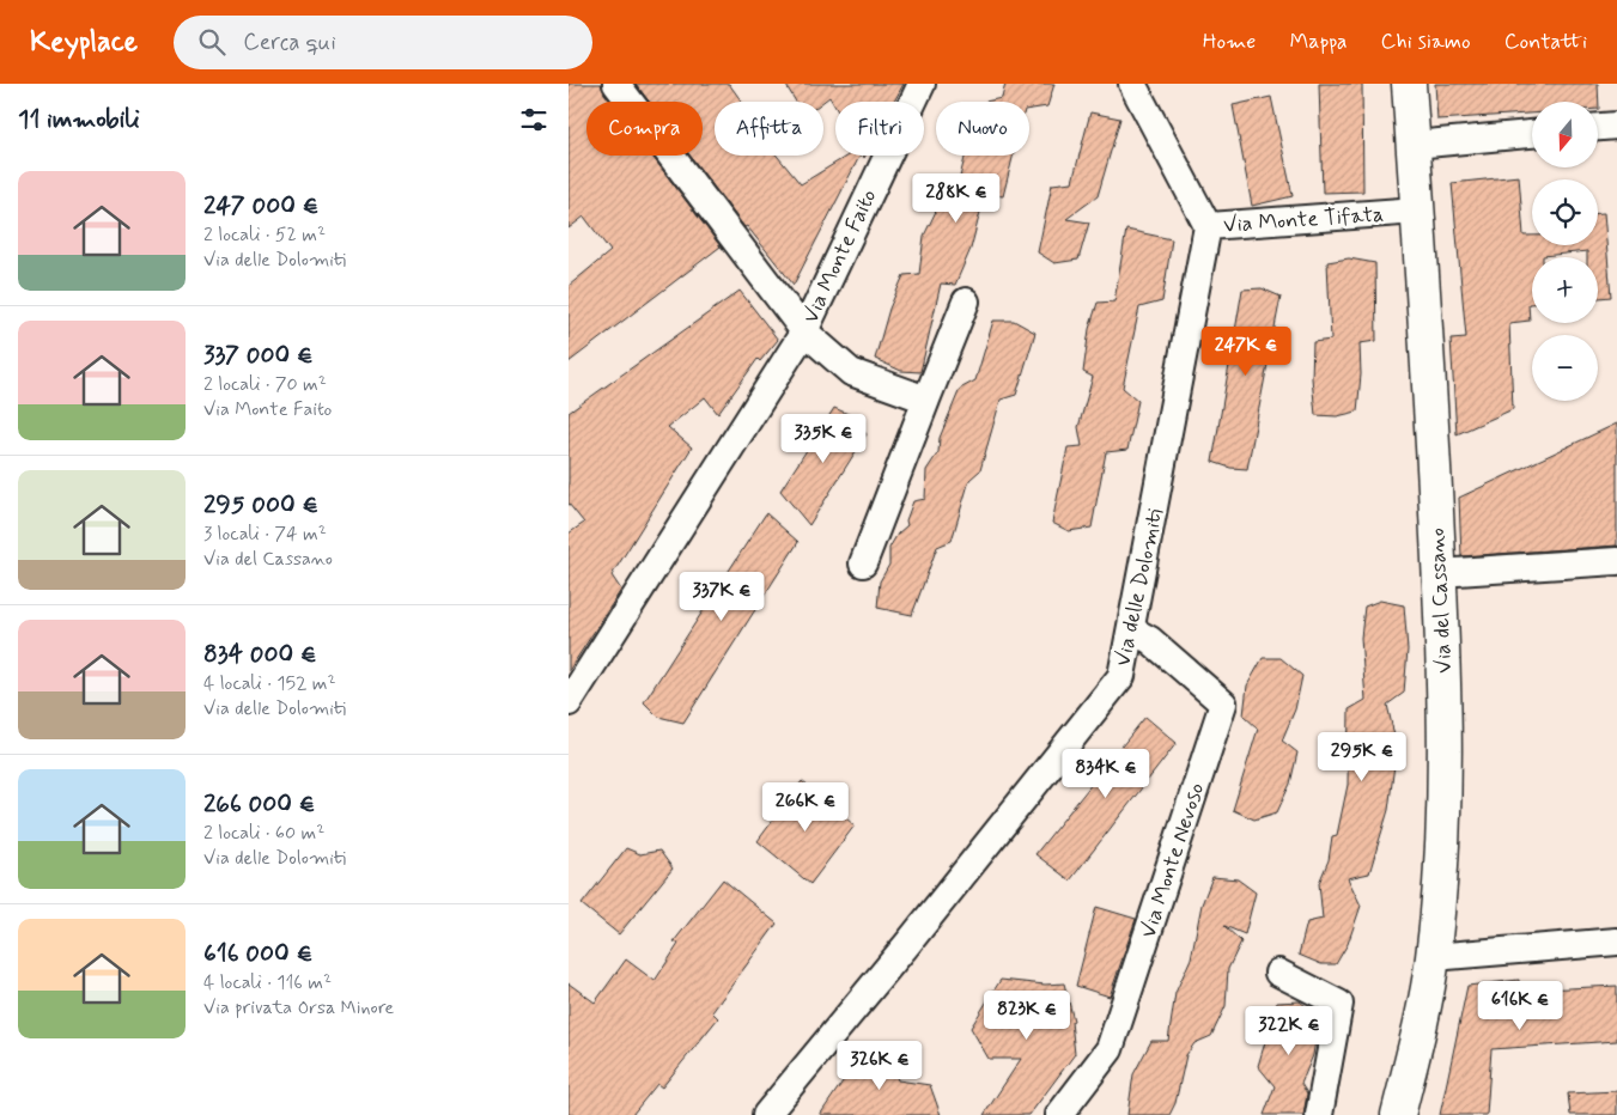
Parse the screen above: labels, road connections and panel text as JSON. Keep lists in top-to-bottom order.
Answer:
{
  "streets": {
    "main road": ["Via del Cassano"],
    "street": [
      "Via Monte Tifata",
      "Via Monte Faito",
      "Via delle Dolomiti",
      "Via Monte Nevoso"
    ]
  },
  "crossings": [
    ["Via Monte Tifata", "Via delle Dolomiti"],
    ["Via Monte Tifata", "Via del Cassano"],
    ["Via delle Dolomiti", "Via Monte Nevoso"]
  ],
  "north": "bottom",
  "page": {
    "header": "Keyplace",
    "search": "Cerca qui",
    "nav": [
      "Home",
      "Mappa",
      "Chi siamo",
      "Contatti"
    ],
    "heading": "11 immobili",
    "map_buttons": ["+", "−"],
    "chip": [
      "Compra",
      "Affitta",
      "Filtri",
      "Nuovo"
    ],
    "list": [
      {
        "name": "247 000 €",
        "note": "2 locali · 52 m² · Via delle Dolomiti"
      },
      {
        "name": "337 000 €",
        "note": "2 locali · 70 m² · Via Monte Faito"
      },
      {
        "name": "295 000 €",
        "note": "3 locali · 74 m² · Via del Cassano"
      },
      {
        "name": "834 000 €",
        "note": "4 locali · 152 m² · Via delle Dolomiti"
      },
      {
        "name": "266 000 €",
        "note": "2 locali · 60 m² · Via delle Dolomiti"
      },
      {
        "name": "616 000 €",
        "note": "4 locali · 116 m² · Via privata Orsa Minore"
      }
    ],
    "price": [
      "288K €",
      "247K €",
      "335K €",
      "337K €",
      "295K €",
      "834K €",
      "266K €",
      "616K €",
      "823K €",
      "322K €",
      "326K €"
    ]
  }
}
